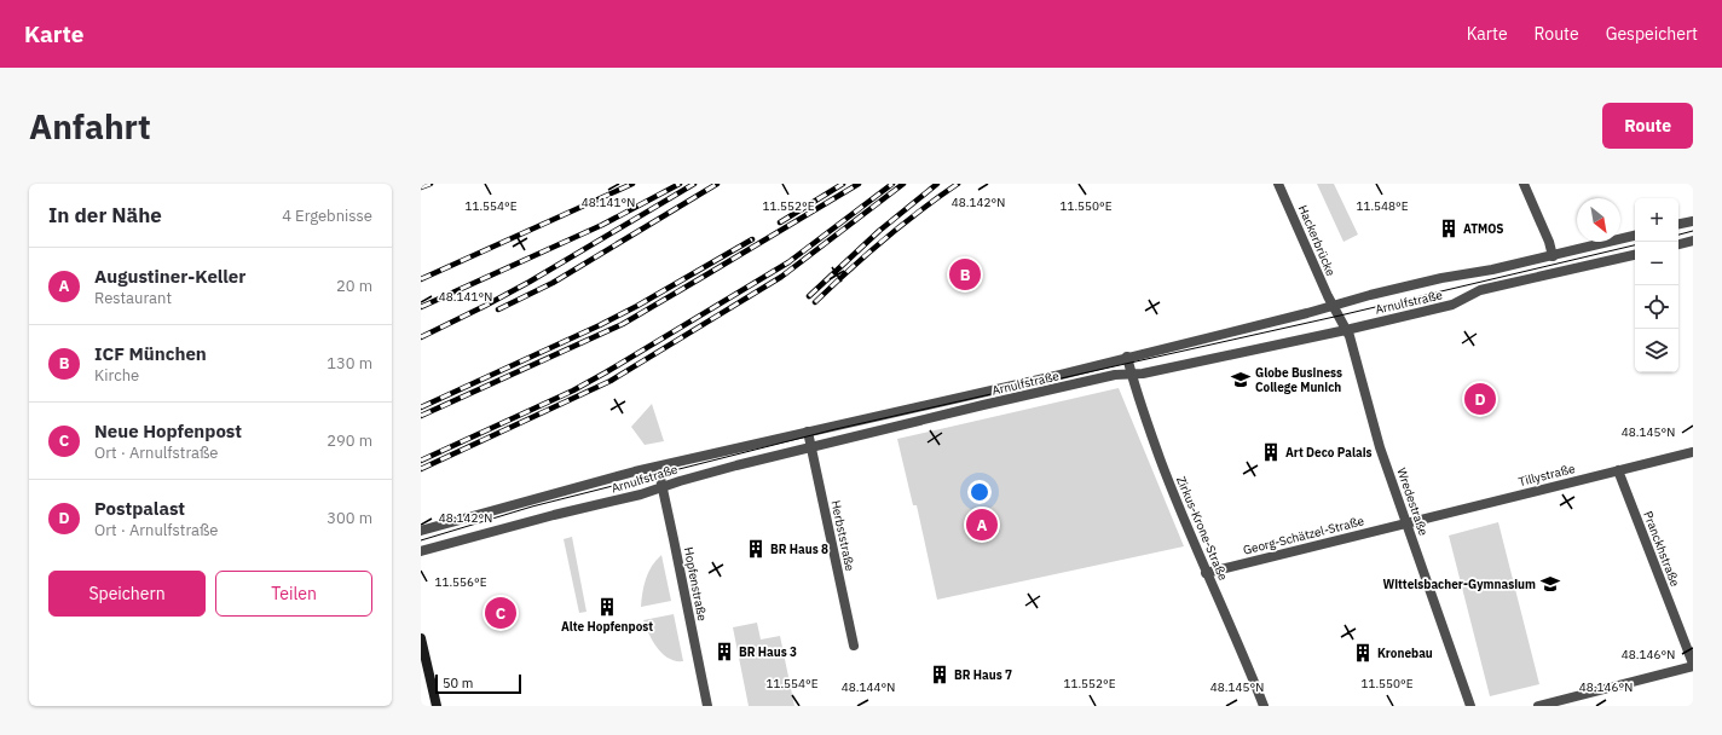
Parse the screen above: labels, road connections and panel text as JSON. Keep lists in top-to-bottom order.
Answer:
{
  "streets": {
    "street": [
      "Hackerbrücke",
      "Arnulfstraße",
      "Tillystraße",
      "Wredestraße",
      "Zirkus-Krone-Straße",
      "Herbststraße",
      "Georg-Schätzel-Straße",
      "Pranckhstraße",
      "Hopfenstraße"
    ]
  },
  "crossings": [
    ["Hackerbrücke", "Arnulfstraße"],
    ["Hackerbrücke", "Wredestraße"],
    ["Arnulfstraße", "Wredestraße"],
    ["Arnulfstraße", "Zirkus-Krone-Straße"],
    ["Arnulfstraße", "Herbststraße"],
    ["Arnulfstraße", "Hopfenstraße"],
    ["Tillystraße", "Wredestraße"],
    ["Tillystraße", "Georg-Schätzel-Straße"],
    ["Tillystraße", "Pranckhstraße"],
    ["Wredestraße", "Georg-Schätzel-Straße"],
    ["Zirkus-Krone-Straße", "Georg-Schätzel-Straße"]
  ],
  "places": {
    "building": [
      "ATMOS",
      "Art Deco Palais",
      "BR Haus 8",
      "Alte Hopfenpost",
      "BR Haus 3",
      "Kronebau",
      "BR Haus 7"
    ],
    "school or university": ["Globe Business College Munich", "Wittelsbacher-Gymnasium"]
  },
  "scale_bar": "50 m",
  "north": "bottom right",
  "page": {
    "header": "Karte",
    "nav": ["Karte", "Route", "Gespeichert"],
    "buttons": [
      "Route",
      ["Speichern", "Teilen"]
    ],
    "title": "Anfahrt",
    "heading": ["In der Nähe", "4 Ergebnisse"],
    "map_buttons": ["+", "−"],
    "list": [
      {
        "mark": "A",
        "name": "Augustiner-Keller",
        "note": "Restaurant",
        "value": "20 m"
      },
      {
        "mark": "B",
        "name": "ICF München",
        "note": "Kirche",
        "value": "130 m"
      },
      {
        "mark": "C",
        "name": "Neue Hopfenpost",
        "note": "Ort · Arnulfstraße",
        "value": "290 m"
      },
      {
        "mark": "D",
        "name": "Postpalast",
        "note": "Ort · Arnulfstraße",
        "value": "300 m"
      }
    ],
    "pins": [
      "B",
      "D",
      "A",
      "C"
    ],
    "scale": "50 m"
  },
  "coordinates": [
    "48.141°N",
    "48.142°N",
    "11.554°E",
    "11.552°E",
    "11.550°E",
    "11.548°E",
    "48.145°N",
    "11.556°E",
    "48.146°N",
    "48.144°N"
  ]
}
